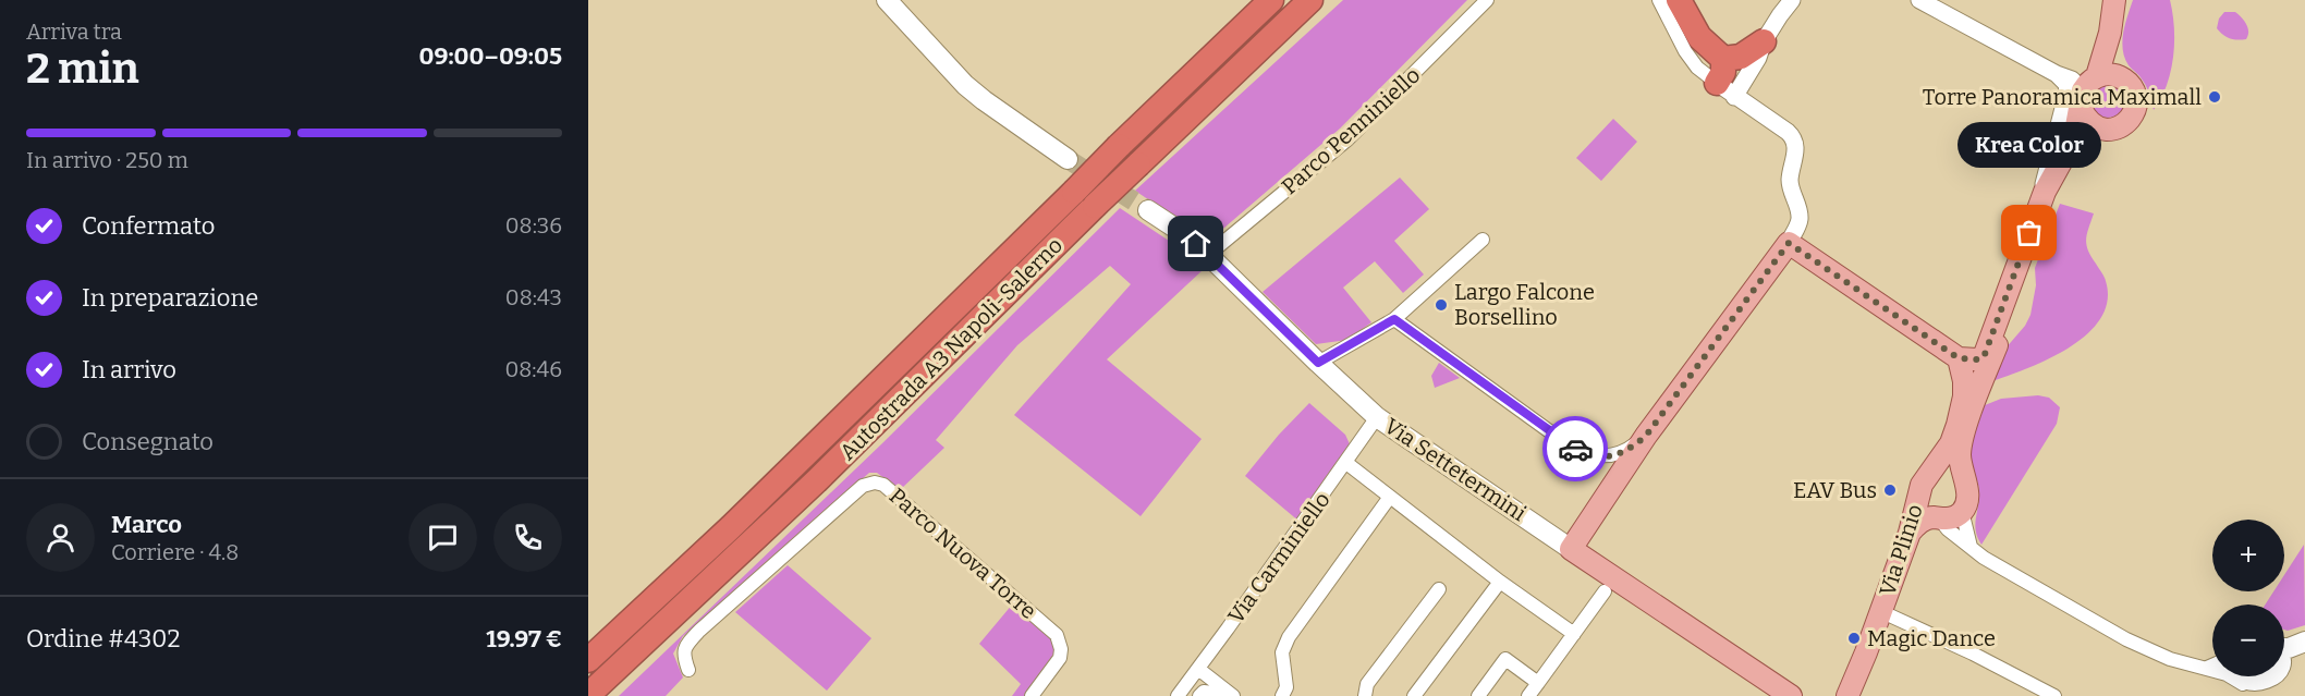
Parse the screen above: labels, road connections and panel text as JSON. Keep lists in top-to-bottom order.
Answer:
{
  "streets": {
    "highway": ["Autostrada A3 Napoli-Salerno"],
    "main road": ["Via Settetermini", "Via Plinio"],
    "street": ["Parco Penniniello", "Parco Nuova Torre", "Via Carminiello"]
  },
  "crossings": [
    ["Parco Penniniello", "Via Settetermini"],
    ["Via Settetermini", "Via Carminiello"]
  ],
  "places": [
    "Torre Panoramica Maximall",
    "Krea Color",
    "Largo Falcone Borsellino",
    "EAV Bus",
    "Magic Dance"
  ],
  "page": {
    "heading": ["2 min", "Arriva tra", "09:00–09:05"],
    "panel": [
      "Marco",
      "Corriere · 4.8",
      "Ordine #4302",
      "19.97 €"
    ],
    "bar": "In arrivo · 250 m",
    "bubble": "Krea Color",
    "list": [
      ["Confermato", "08:36"],
      ["In preparazione", "08:43"],
      ["In arrivo", "08:46"],
      "Consegnato"
    ],
    "map_buttons": ["+", "−"]
  }
}
